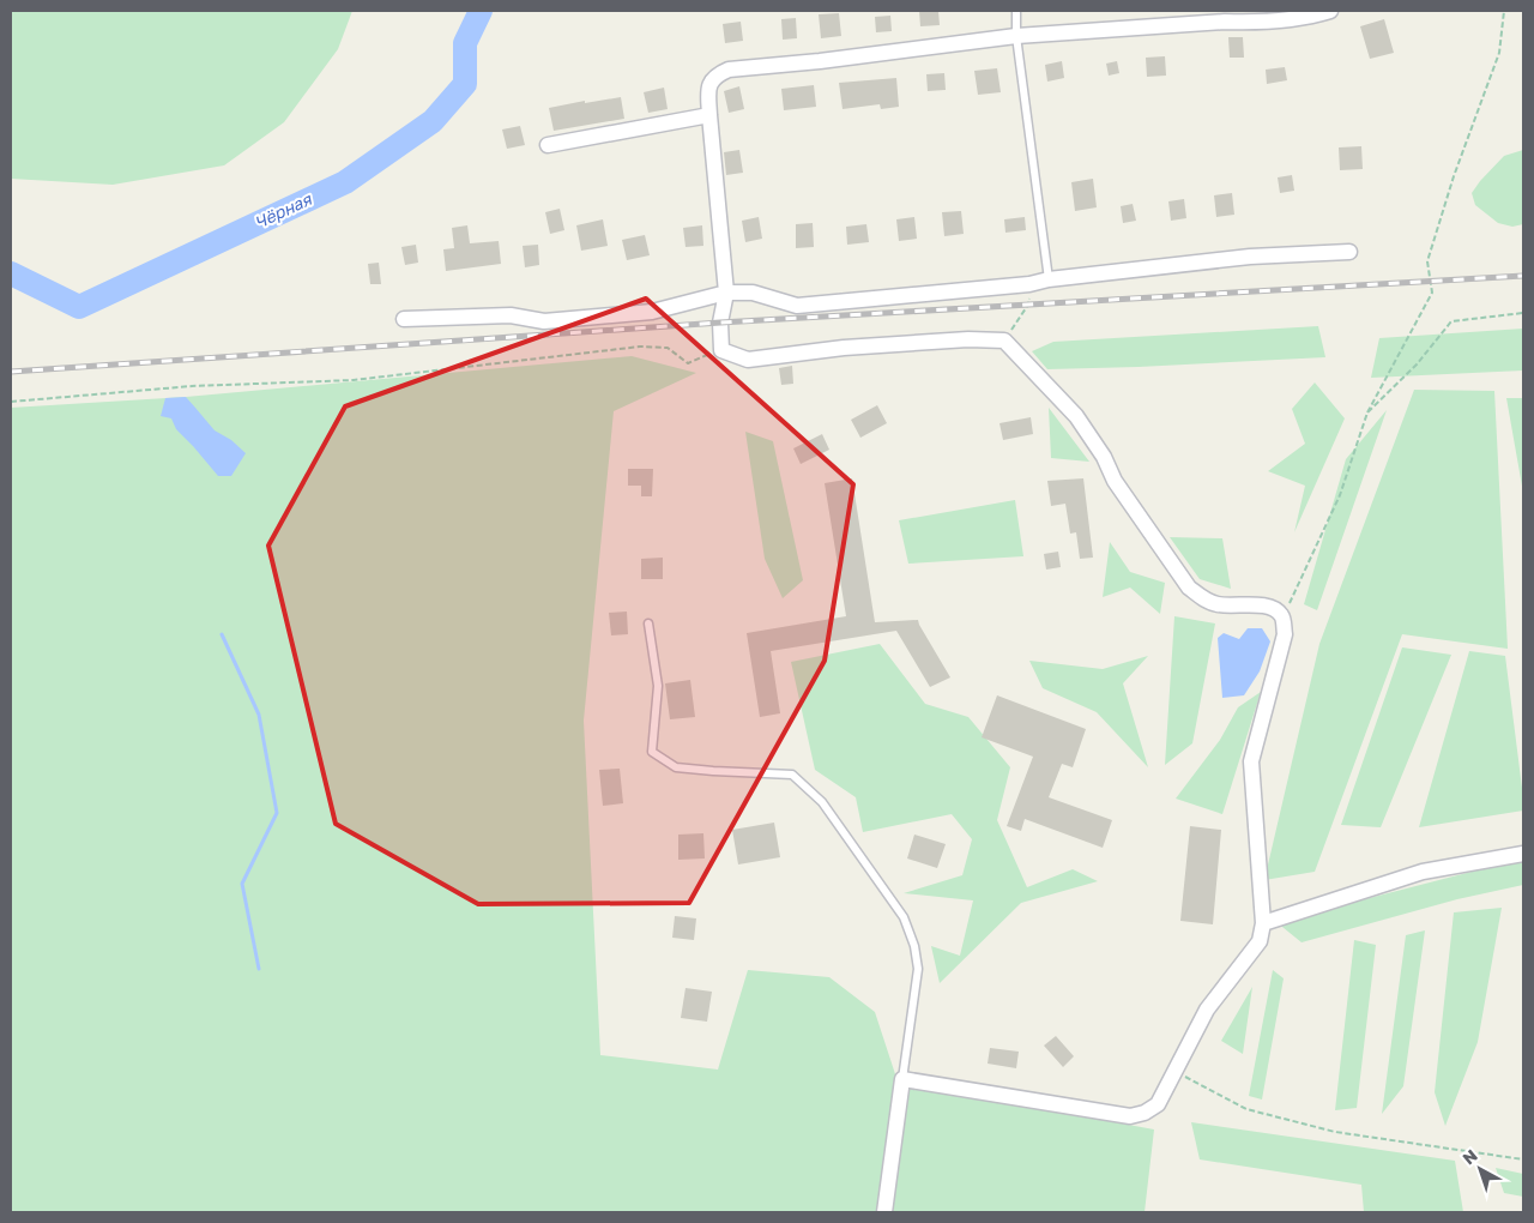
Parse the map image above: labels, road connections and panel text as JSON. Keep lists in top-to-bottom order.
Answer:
{
  "water": ["Чёрная"],
  "north": "top left"
}
